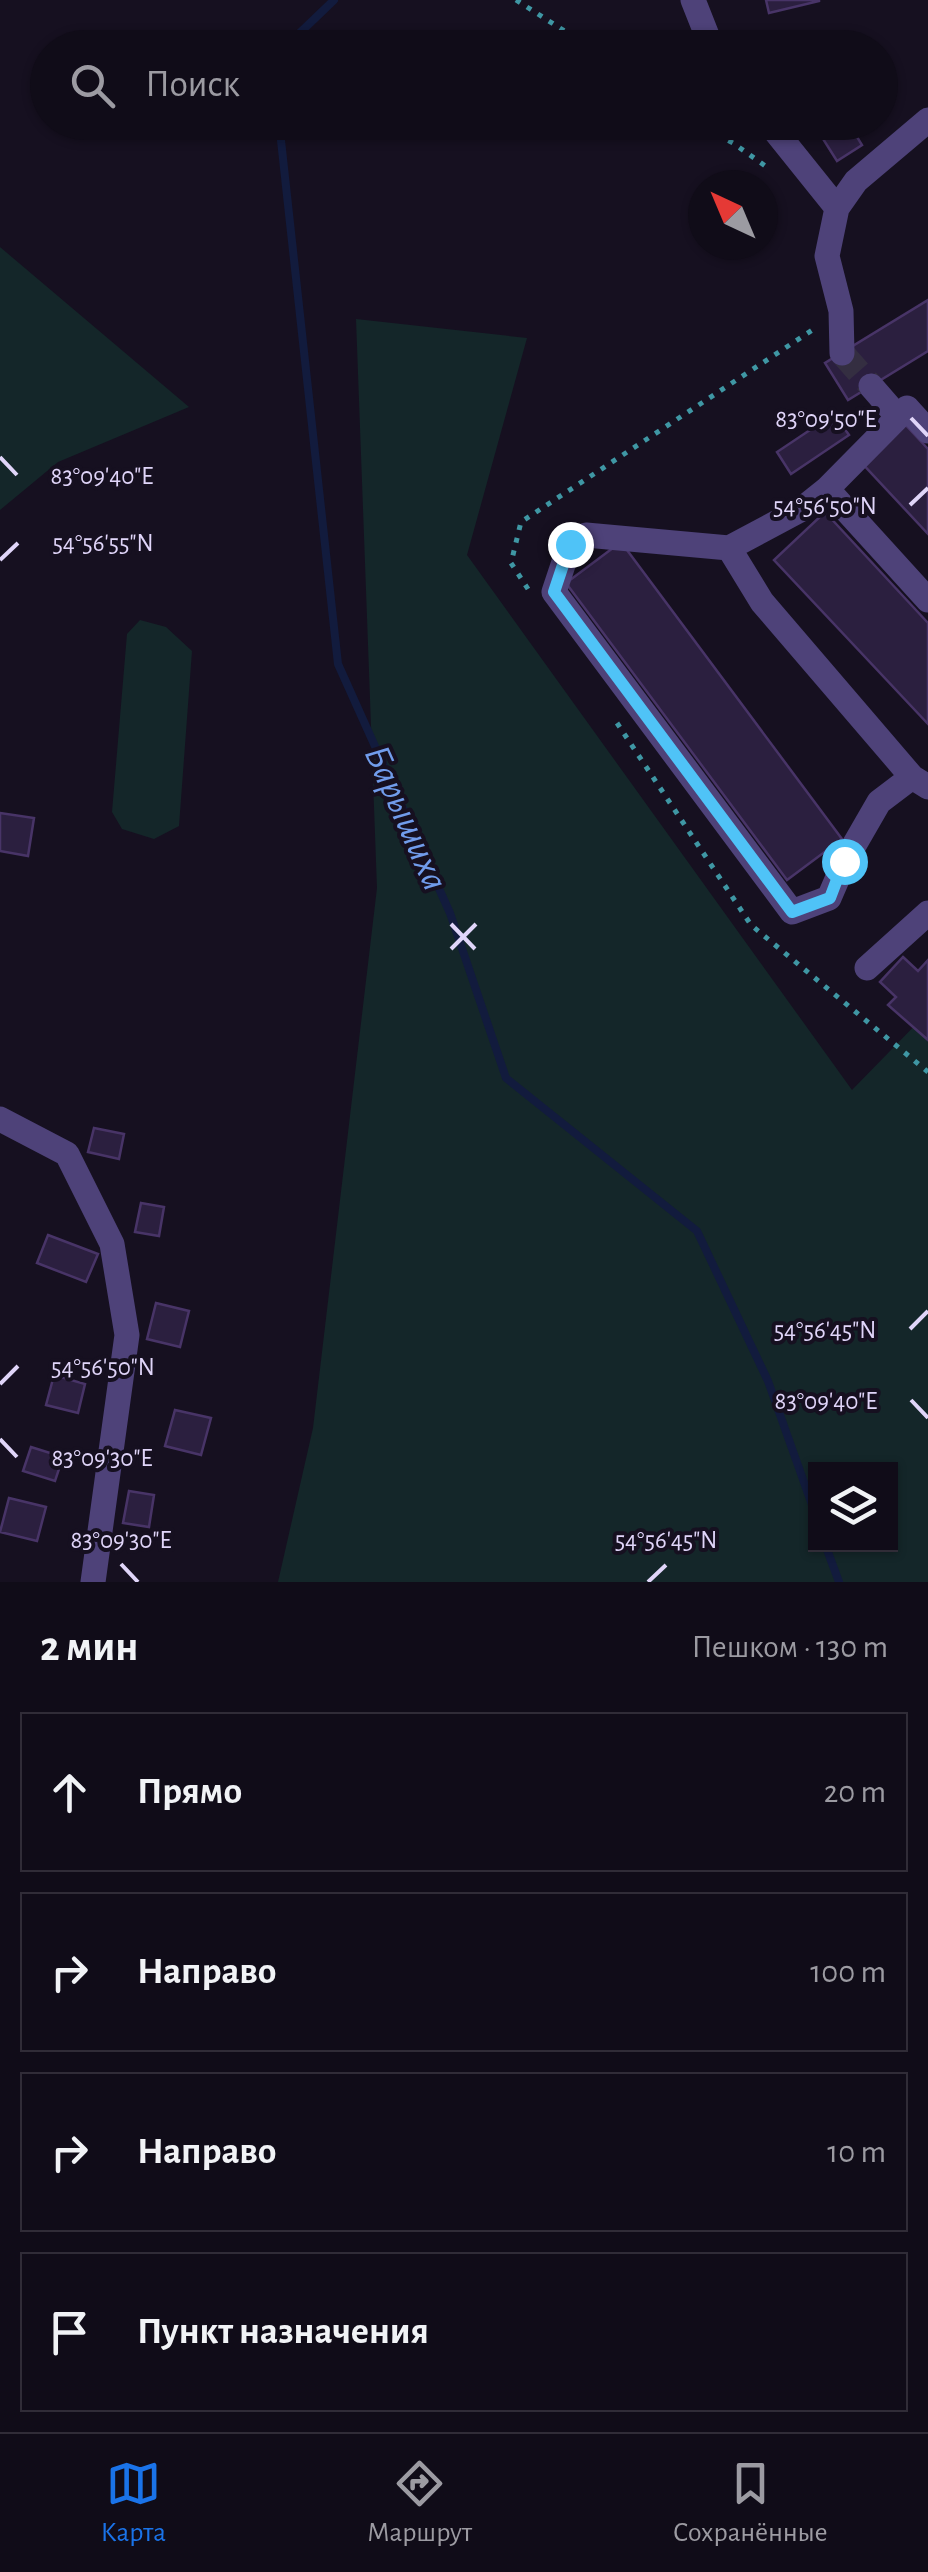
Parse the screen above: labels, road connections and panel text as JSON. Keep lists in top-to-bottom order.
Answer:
{
  "water": ["Барышиха"],
  "north": "top left",
  "page": {
    "search": "Поиск",
    "heading": ["2 мин", "Пешком · 130 m"],
    "list": [
      ["Прямо", "20 m"],
      ["Направо", "100 m"],
      ["Направо", "10 m"],
      "Пункт назначения"
    ],
    "nav": ["Карта", "Маршрут", "Сохранённые"]
  },
  "coordinates": [
    "83°09'50\"E",
    "83°09'40\"E",
    "54°56'50\"N",
    "54°56'55\"N",
    "54°56'45\"N",
    "83°09'30\"E"
  ]
}
